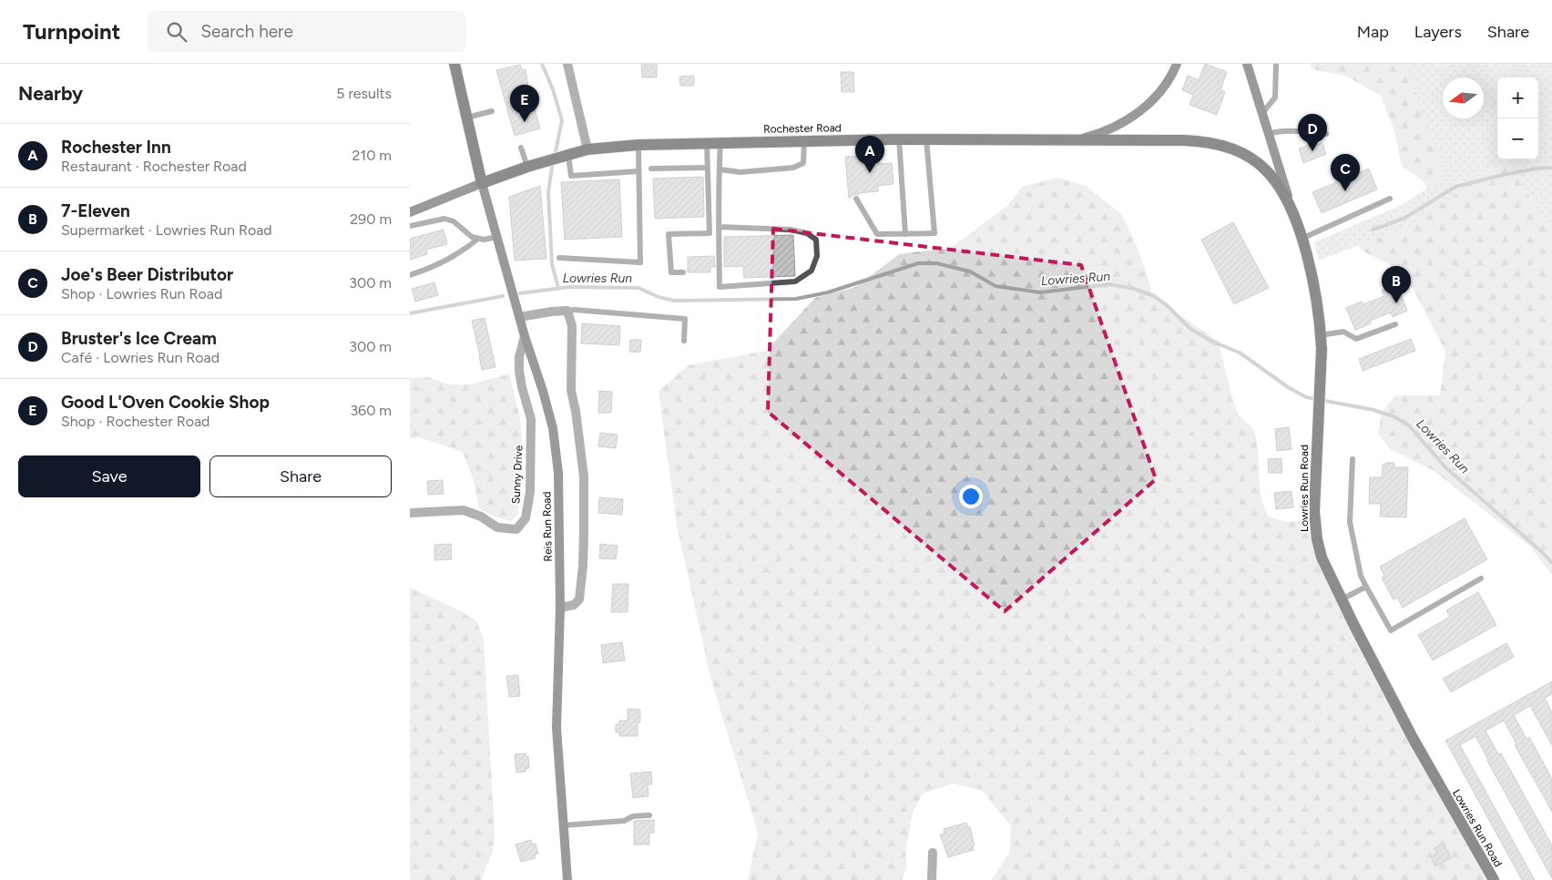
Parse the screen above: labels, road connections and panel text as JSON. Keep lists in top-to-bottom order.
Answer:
{
  "streets": {
    "main road": ["Rochester Road", "Lowries Run Road"],
    "street": ["Sunny Drive", "Reis Run Road"]
  },
  "crossings": [
    ["Rochester Road", "Reis Run Road"],
    ["Sunny Drive", "Reis Run Road"]
  ],
  "water": ["Lowries Run"],
  "north": "left",
  "page": {
    "header": "Turnpoint",
    "search": "Search here",
    "nav": ["Map", "Layers", "Share"],
    "heading": ["Nearby", "5 results"],
    "map_buttons": ["+", "−"],
    "pins": [
      "E",
      "D",
      "A",
      "C",
      "B"
    ],
    "list": [
      {
        "mark": "A",
        "name": "Rochester Inn",
        "note": "Restaurant · Rochester Road",
        "value": "210 m"
      },
      {
        "mark": "B",
        "name": "7-Eleven",
        "note": "Supermarket · Lowries Run Road",
        "value": "290 m"
      },
      {
        "mark": "C",
        "name": "Joe's Beer Distributor",
        "note": "Shop · Lowries Run Road",
        "value": "300 m"
      },
      {
        "mark": "D",
        "name": "Bruster's Ice Cream",
        "note": "Café · Lowries Run Road",
        "value": "300 m"
      },
      {
        "mark": "E",
        "name": "Good L'Oven Cookie Shop",
        "note": "Shop · Rochester Road",
        "value": "360 m"
      }
    ],
    "buttons": ["Save", "Share"]
  }
}
